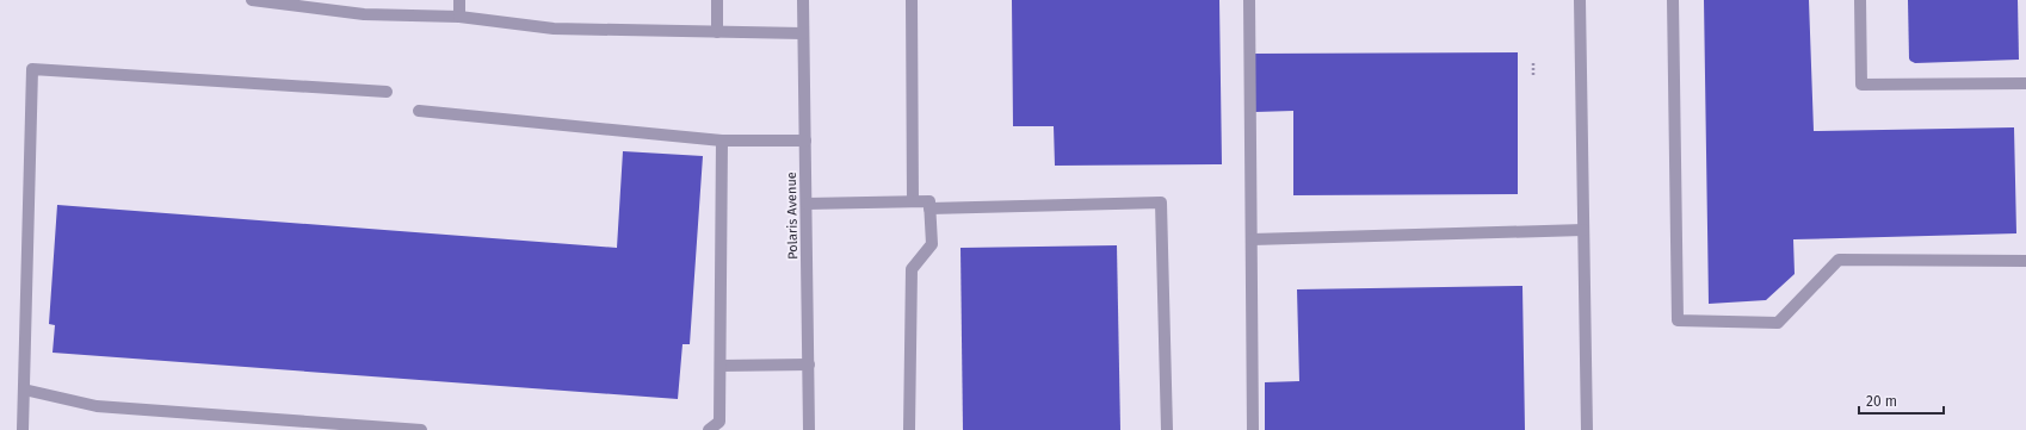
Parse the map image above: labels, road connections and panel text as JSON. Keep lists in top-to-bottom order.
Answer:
{
  "streets": {
    "street": ["Polaris Avenue"]
  },
  "scale_bar": "20 m"
}
